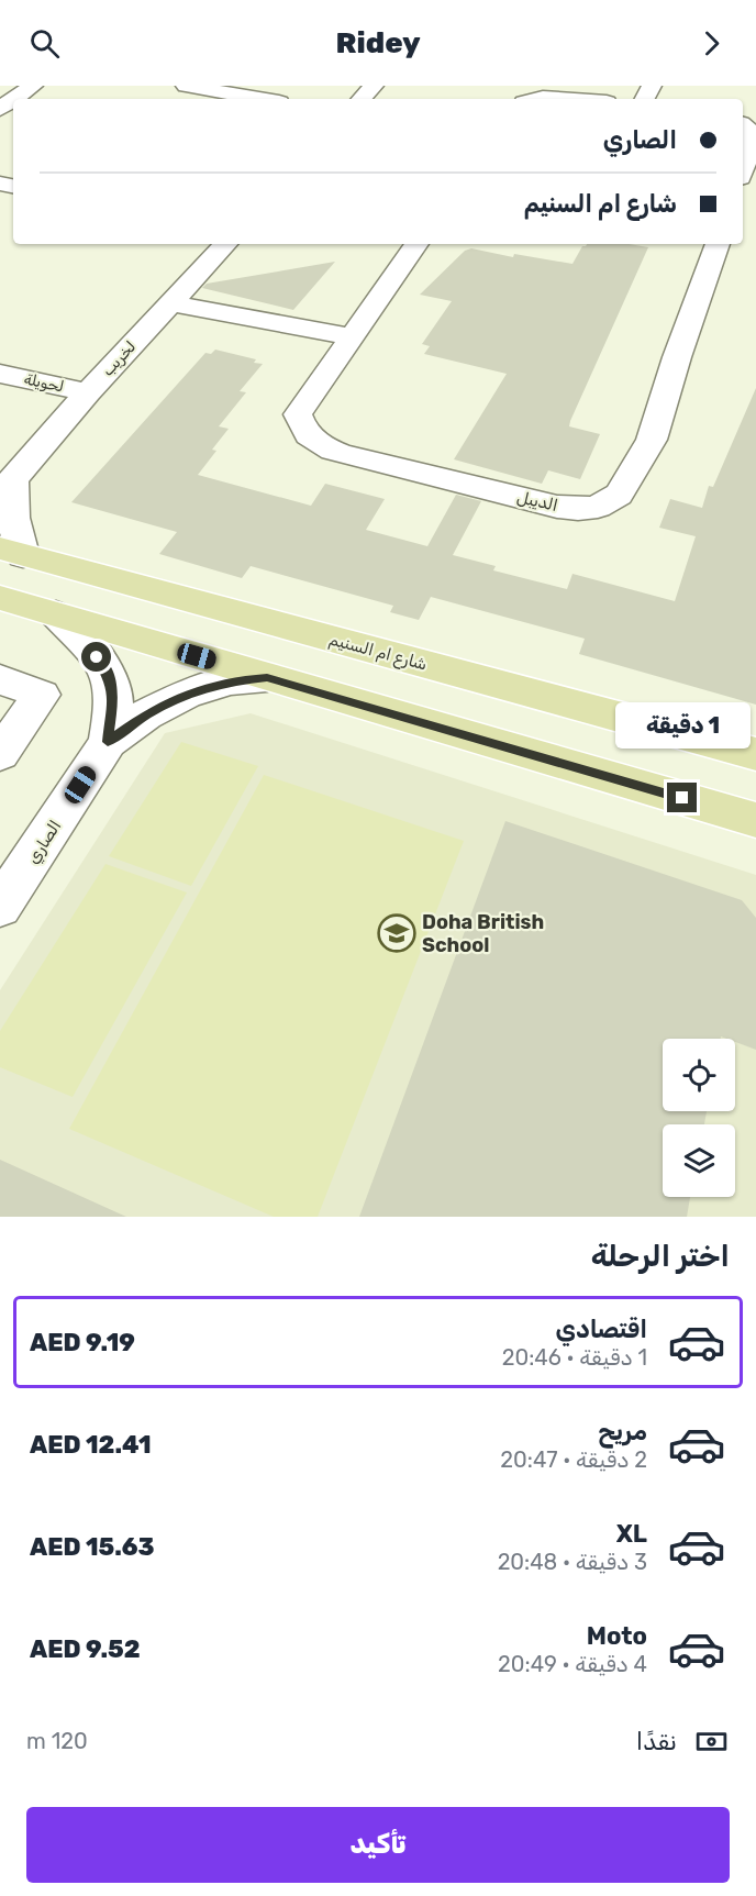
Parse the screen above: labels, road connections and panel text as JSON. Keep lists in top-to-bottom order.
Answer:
{
  "streets": {
    "main road": ["شارع ام السنيم"],
    "street": [
      "لخريب",
      "لحويلة",
      "الديبل",
      "الصاري"
    ]
  },
  "crossings": [
    ["لخريب", "لحويلة"],
    ["لخريب", "شارع ام السنيم"]
  ],
  "places": {
    "school or university": ["Doha British School"]
  },
  "page": {
    "header": "Ridey",
    "banner": ["الصاري", "شارع ام السنيم"],
    "bubble": "1 دقيقة",
    "heading": "اختر الرحلة",
    "list": [
      {
        "name": "اقتصادي",
        "note": "1 دقيقة · 20:46",
        "value": "AED 9.19"
      },
      {
        "name": "مريح",
        "note": "2 دقيقة · 20:47",
        "value": "AED 12.41"
      },
      {
        "name": "XL",
        "note": "3 دقيقة · 20:48",
        "value": "AED 15.63"
      },
      {
        "name": "Moto",
        "note": "4 دقيقة · 20:49",
        "value": "AED 9.52"
      }
    ],
    "pay": ["نقدًا", "120 m"],
    "buttons": "تأكيد"
  }
}
